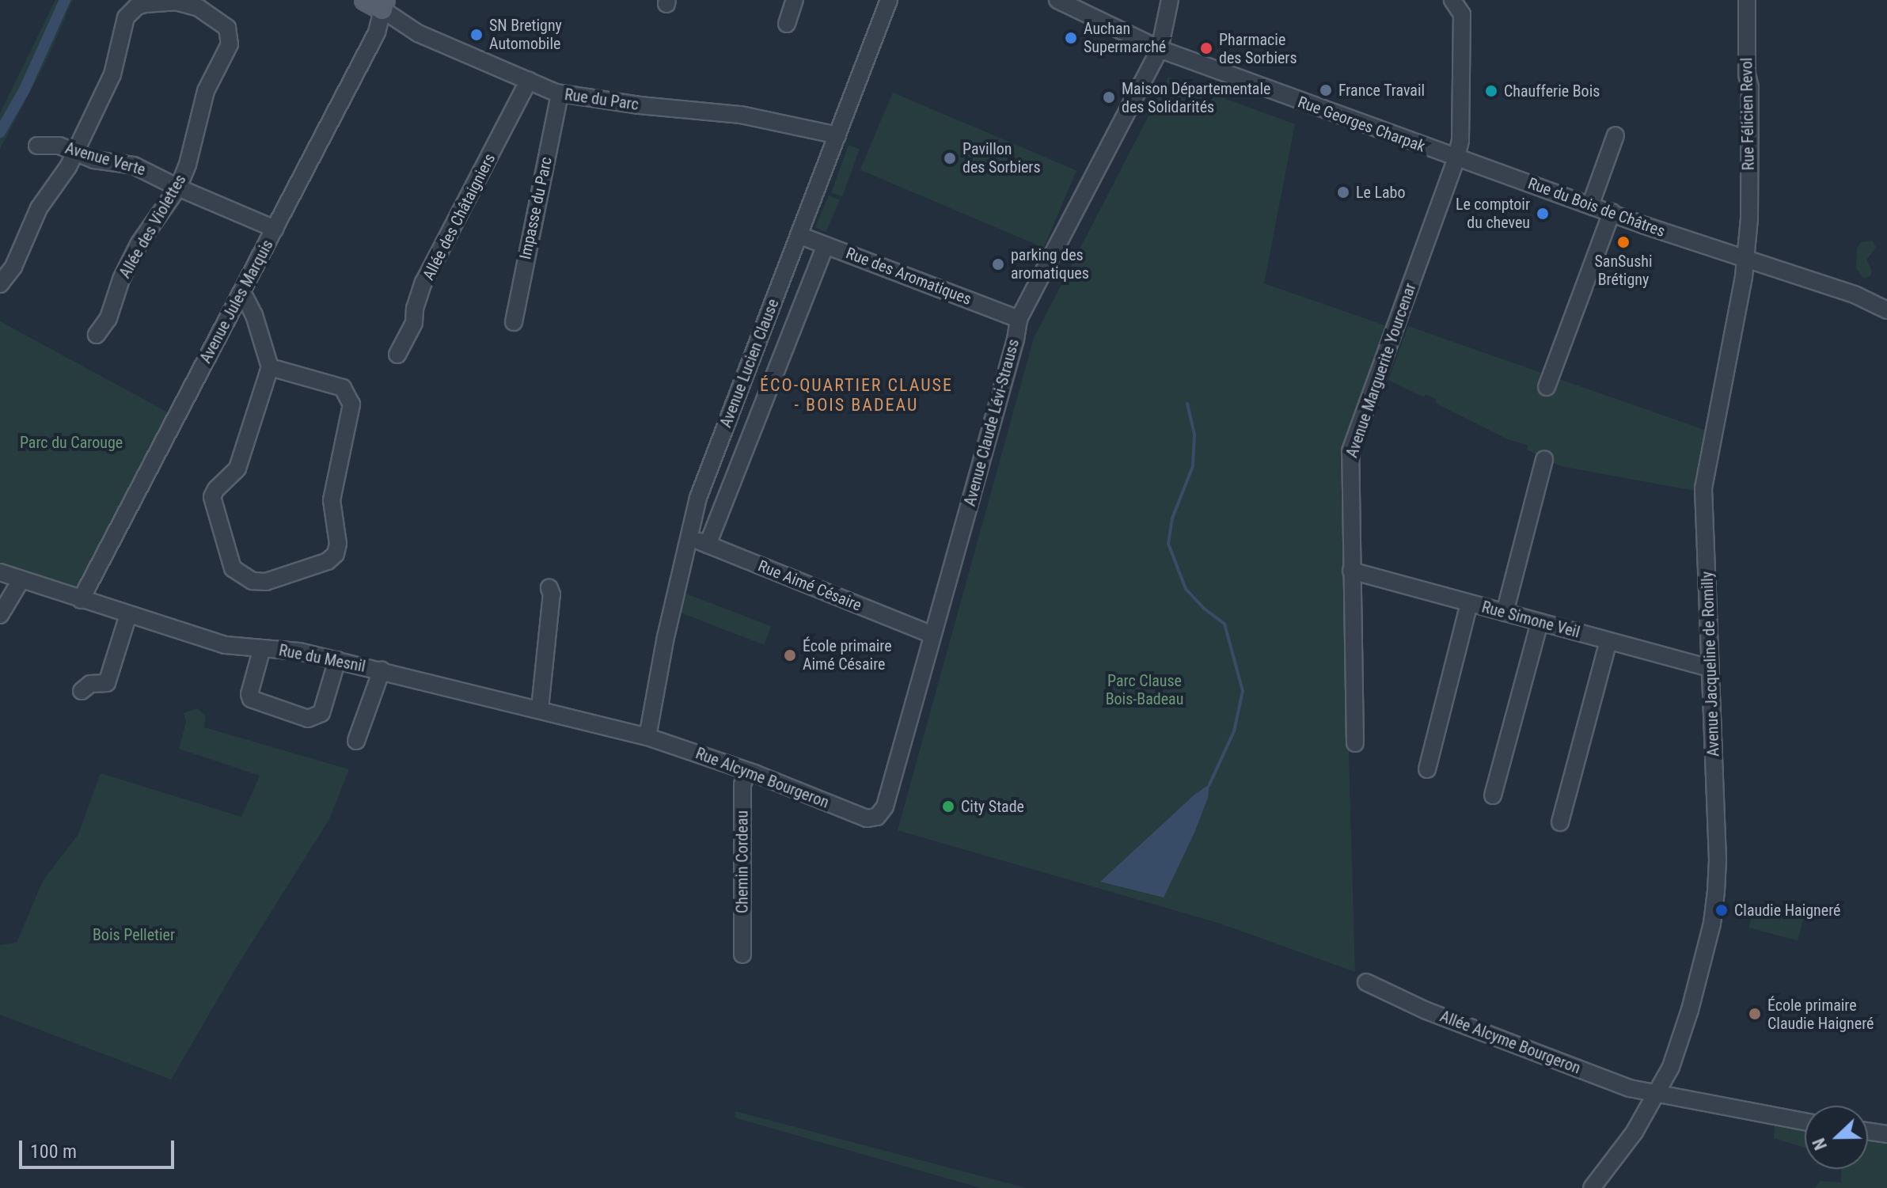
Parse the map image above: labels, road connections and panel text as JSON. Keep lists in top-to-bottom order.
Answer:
{
  "streets": {
    "street": [
      "Rue du Parc",
      "Rue Félicien Revol",
      "Rue Georges Charpak",
      "Avenue Verte",
      "Rue du Bois de Châtres",
      "Impasse du Parc",
      "Allée des Châtaigniers",
      "Allée des Violettes",
      "Rue des Aromatiques",
      "Avenue Jules Marquis",
      "Avenue Lucien Clause",
      "Avenue Marguerite Yourcenar",
      "Avenue Claude Lévi-Strauss",
      "Rue Aimé Césaire",
      "Rue Simone Veil",
      "Rue du Mesnil",
      "Avenue Jacqueline de Romilly",
      "Rue Alcyme Bourgeron",
      "Chemin Cordeau",
      "Allée Alcyme Bourgeron"
    ]
  },
  "crossings": [
    ["Rue du Parc", "Impasse du Parc"],
    ["Rue du Parc", "Allée des Châtaigniers"],
    ["Rue du Parc", "Avenue Jules Marquis"],
    ["Rue du Parc", "Avenue Lucien Clause"],
    ["Rue Félicien Revol", "Avenue Jacqueline de Romilly"],
    ["Rue Georges Charpak", "Rue du Bois de Châtres"],
    ["Rue Georges Charpak", "Avenue Marguerite Yourcenar"],
    ["Rue Georges Charpak", "Avenue Claude Lévi-Strauss"],
    ["Avenue Verte", "Allée des Violettes"],
    ["Avenue Verte", "Avenue Jules Marquis"],
    ["Rue du Bois de Châtres", "Avenue Marguerite Yourcenar"],
    ["Rue du Bois de Châtres", "Avenue Jacqueline de Romilly"],
    ["Rue des Aromatiques", "Avenue Lucien Clause"],
    ["Rue des Aromatiques", "Avenue Claude Lévi-Strauss"],
    ["Avenue Jules Marquis", "Rue du Mesnil"],
    ["Avenue Lucien Clause", "Rue Aimé Césaire"],
    ["Avenue Lucien Clause", "Rue du Mesnil"],
    ["Avenue Lucien Clause", "Rue Alcyme Bourgeron"],
    ["Avenue Marguerite Yourcenar", "Rue Simone Veil"],
    ["Avenue Claude Lévi-Strauss", "Rue Aimé Césaire"],
    ["Avenue Claude Lévi-Strauss", "Rue Alcyme Bourgeron"],
    ["Rue Simone Veil", "Avenue Jacqueline de Romilly"],
    ["Rue du Mesnil", "Rue Alcyme Bourgeron"],
    ["Avenue Jacqueline de Romilly", "Allée Alcyme Bourgeron"],
    ["Rue Alcyme Bourgeron", "Chemin Cordeau"]
  ],
  "districts": ["ÉCO-QUARTIER CLAUSE - BOIS BADEAU"],
  "parks": ["Parc du Carouge", "Parc Clause Bois-Badeau", "Bois Pelletier"],
  "places": [
    "SN Bretigny Automobile",
    "Auchan Supermarché",
    "Pharmacie des Sorbiers",
    "France Travail",
    "Chaufferie Bois",
    "Maison Départementale des Solidarités",
    "Pavillon des Sorbiers",
    "Le Labo",
    "Le comptoir du cheveu",
    "SanSushi Brétigny",
    "parking des aromatiques",
    "École primaire Aimé Césaire",
    "City Stade",
    "Claudie Haigneré",
    "École primaire Claudie Haigneré"
  ],
  "scale_bar": "100 m",
  "north": "left"
}
